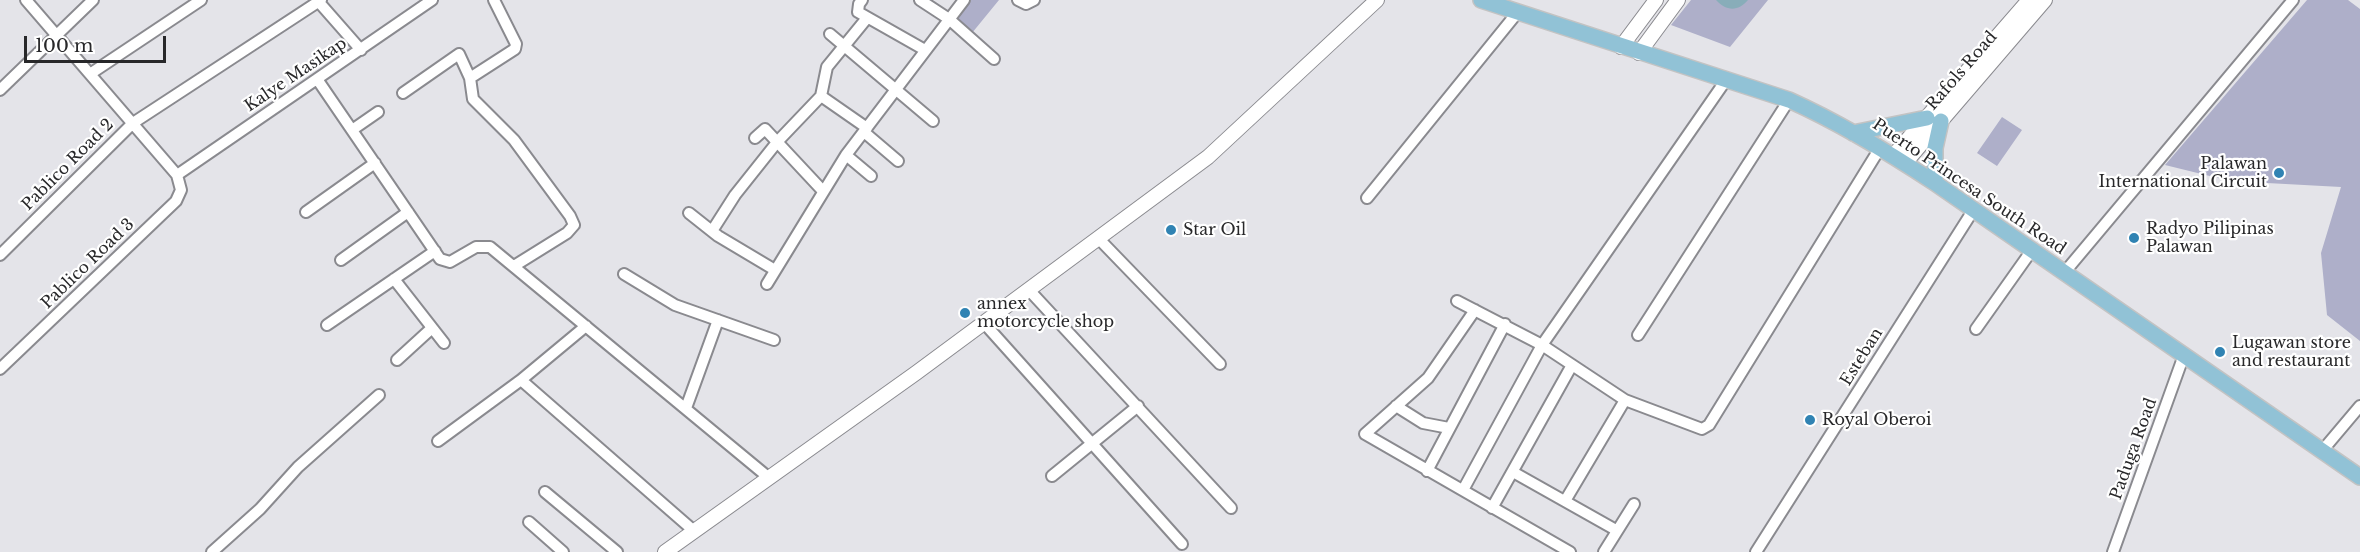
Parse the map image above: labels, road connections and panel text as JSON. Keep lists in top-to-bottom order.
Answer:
{
  "streets": {
    "main road": ["Puerto Princesa South Road"],
    "street": [
      "Rafols Road",
      "Kalye Masikap",
      "Pablico Road 2",
      "Pablico Road 3",
      "Esteban",
      "Paduga Road"
    ]
  },
  "crossings": [
    ["Rafols Road", "Puerto Princesa South Road"],
    ["Kalye Masikap", "Pablico Road 3"],
    ["Puerto Princesa South Road", "Esteban"],
    ["Puerto Princesa South Road", "Paduga Road"]
  ],
  "places": [
    "Palawan International Circuit",
    "Star Oil",
    "Radyo Pilipinas Palawan",
    "annex motorcycle shop",
    "Lugawan store and restaurant",
    "Royal Oberoi"
  ],
  "scale_bar": "100 m"
}
